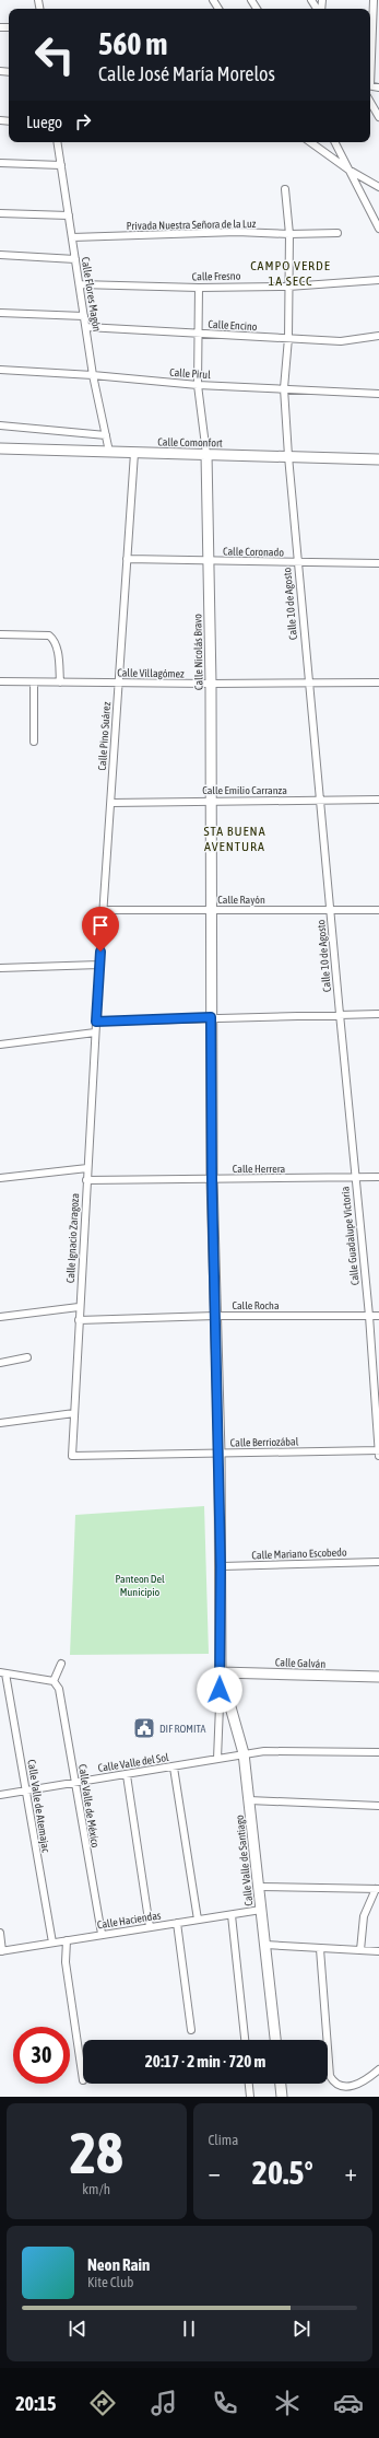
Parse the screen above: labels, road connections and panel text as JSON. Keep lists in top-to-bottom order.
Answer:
{
  "streets": {
    "street": [
      "Privada Nuestra Señora de la Luz",
      "Calle Fresno",
      "Calle Flores Magón",
      "Calle Encino",
      "Calle Pirul",
      "Calle Comonfort",
      "Calle Coronado",
      "Calle 10 de Agosto",
      "Calle Nicolás Bravo",
      "Calle Villagómez",
      "Calle Pino Suárez",
      "Calle Emilio Carranza",
      "Calle Rayón",
      "Calle Herrera",
      "Calle Guadalupe Victoria",
      "Calle Ignacio Zaragoza",
      "Calle Rocha",
      "Calle Berriozábal",
      "Calle Mariano Escobedo",
      "Calle Galván",
      "Calle Valle del Sol",
      "Calle Valle de Atemajac",
      "Calle Valle de México",
      "Calle Valle de Santiago",
      "Calle Haciendas"
    ]
  },
  "crossings": [
    ["Privada Nuestra Señora de la Luz", "Calle Flores Magón"],
    ["Privada Nuestra Señora de la Luz", "Calle 10 de Agosto"],
    ["Calle Fresno", "Calle Flores Magón"],
    ["Calle Fresno", "Calle 10 de Agosto"],
    ["Calle Fresno", "Calle Nicolás Bravo"],
    ["Calle Flores Magón", "Calle Encino"],
    ["Calle Flores Magón", "Calle Pirul"],
    ["Calle Flores Magón", "Calle Comonfort"],
    ["Calle Encino", "Calle 10 de Agosto"],
    ["Calle Encino", "Calle Nicolás Bravo"],
    ["Calle Pirul", "Calle 10 de Agosto"],
    ["Calle Pirul", "Calle Nicolás Bravo"],
    ["Calle Comonfort", "Calle 10 de Agosto"],
    ["Calle Comonfort", "Calle Nicolás Bravo"],
    ["Calle Comonfort", "Calle Pino Suárez"],
    ["Calle Coronado", "Calle 10 de Agosto"],
    ["Calle Coronado", "Calle Nicolás Bravo"],
    ["Calle Coronado", "Calle Pino Suárez"],
    ["Calle 10 de Agosto", "Calle Villagómez"],
    ["Calle 10 de Agosto", "Calle Emilio Carranza"],
    ["Calle 10 de Agosto", "Calle Rayón"],
    ["Calle 10 de Agosto", "Calle Guadalupe Victoria"],
    ["Calle Nicolás Bravo", "Calle Villagómez"],
    ["Calle Nicolás Bravo", "Calle Emilio Carranza"],
    ["Calle Nicolás Bravo", "Calle Rayón"],
    ["Calle Nicolás Bravo", "Calle Herrera"],
    ["Calle Nicolás Bravo", "Calle Rocha"],
    ["Calle Nicolás Bravo", "Calle Valle de Santiago"],
    ["Calle Villagómez", "Calle Pino Suárez"],
    ["Calle Pino Suárez", "Calle Emilio Carranza"],
    ["Calle Pino Suárez", "Calle Rayón"],
    ["Calle Pino Suárez", "Calle Ignacio Zaragoza"],
    ["Calle Herrera", "Calle Guadalupe Victoria"],
    ["Calle Herrera", "Calle Ignacio Zaragoza"],
    ["Calle Guadalupe Victoria", "Calle Rocha"],
    ["Calle Guadalupe Victoria", "Calle Berriozábal"],
    ["Calle Ignacio Zaragoza", "Calle Rocha"],
    ["Calle Ignacio Zaragoza", "Calle Berriozábal"],
    ["Calle Rocha", "Calle Valle de Santiago"],
    ["Calle Berriozábal", "Calle Valle de Santiago"],
    ["Calle Mariano Escobedo", "Calle Valle de Santiago"],
    ["Calle Galván", "Calle Valle de Santiago"],
    ["Calle Valle del Sol", "Calle Valle de Atemajac"],
    ["Calle Valle del Sol", "Calle Valle de México"],
    ["Calle Valle del Sol", "Calle Valle de Santiago"],
    ["Calle Valle de Atemajac", "Calle Haciendas"],
    ["Calle Valle de México", "Calle Haciendas"],
    ["Calle Valle de Santiago", "Calle Haciendas"]
  ],
  "districts": ["CAMPO VERDE 1A SECC", "STA BUENA AVENTURA"],
  "parks": ["Panteon Del Municipio"],
  "places": {
    "public building": ["DIF ROMITA"]
  },
  "page": {
    "turn": ["560 m", "Calle José María Morelos"],
    "then": "Luego",
    "limit": "30",
    "trip": "20:17 · 2 min · 720 m",
    "tile": [
      ["28", "km/h"],
      "Clima"
    ],
    "heat": ["−", "20.5°", "+"],
    "song": ["Neon Rain", "Kite Club"],
    "tabs": "20:15"
  }
}
